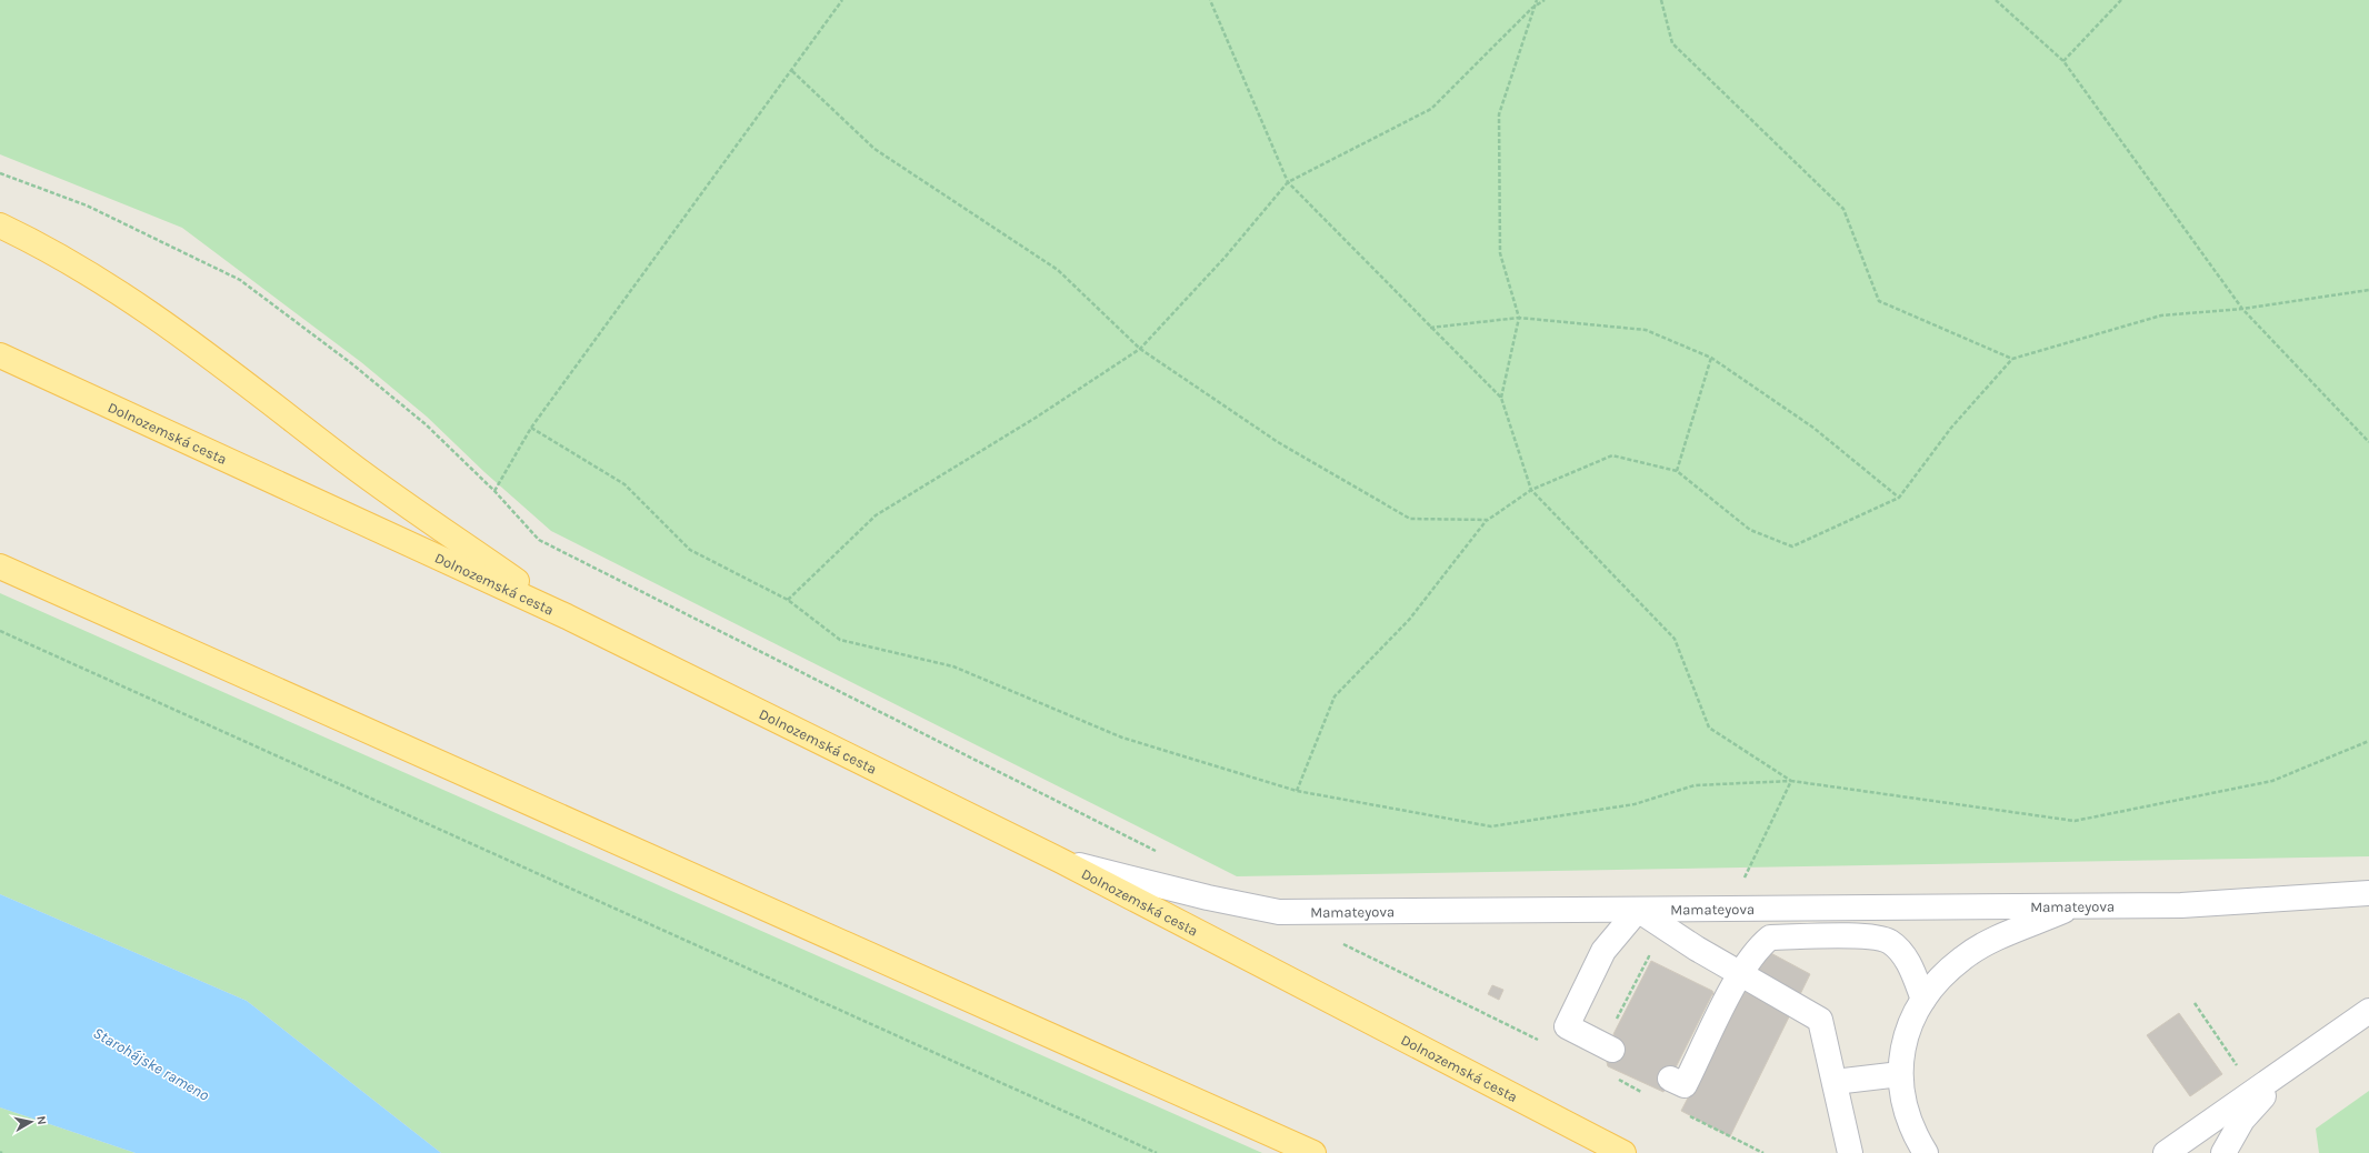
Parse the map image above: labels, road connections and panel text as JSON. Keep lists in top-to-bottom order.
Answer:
{
  "streets": {
    "main road": ["Dolnozemská cesta"],
    "street": ["Mamateyova"]
  },
  "crossings": [
    ["Dolnozemská cesta", "Mamateyova"]
  ],
  "water": ["Starohájske rameno"],
  "north": "right"
}
